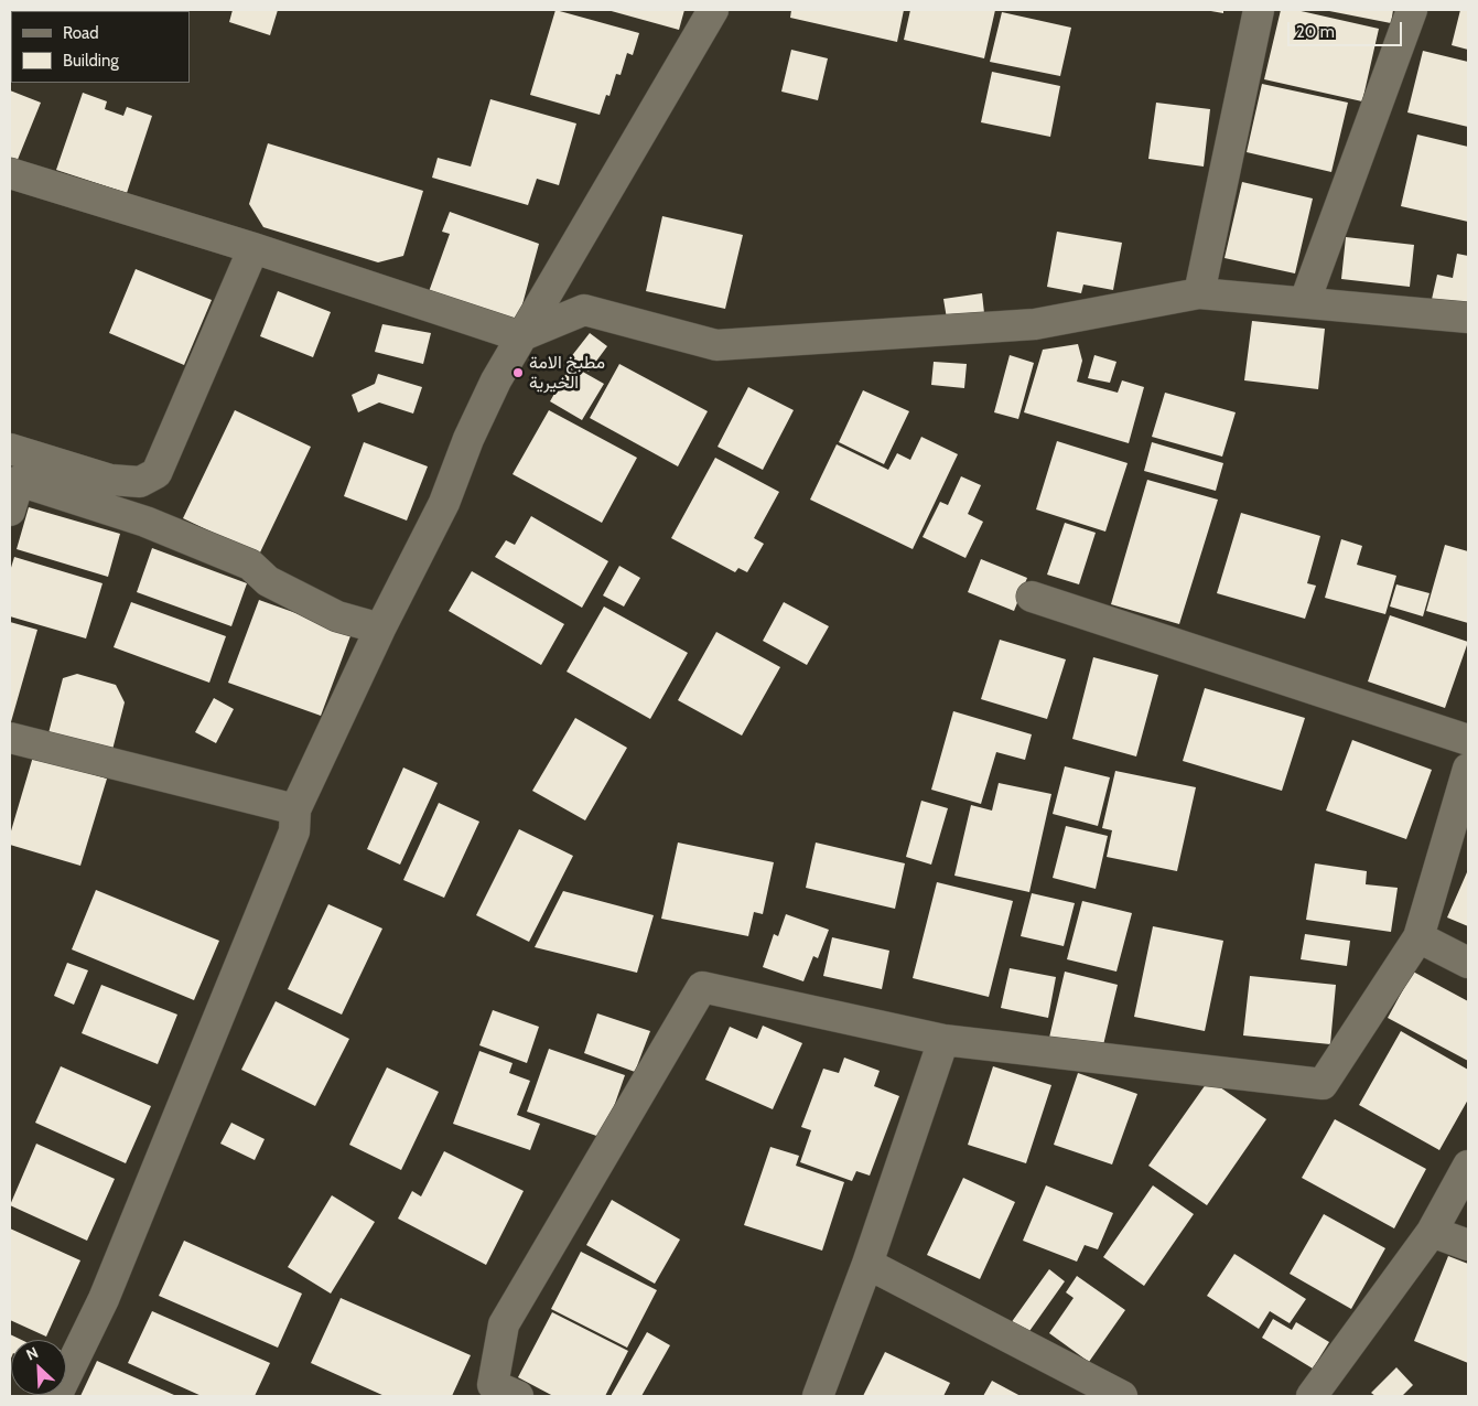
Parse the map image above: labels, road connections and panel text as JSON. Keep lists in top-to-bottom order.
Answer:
{
  "places": ["مطبخ الامة الخيرية"],
  "legend": ["Road", "Building"],
  "scale_bar": "20 m",
  "north": "top left"
}
